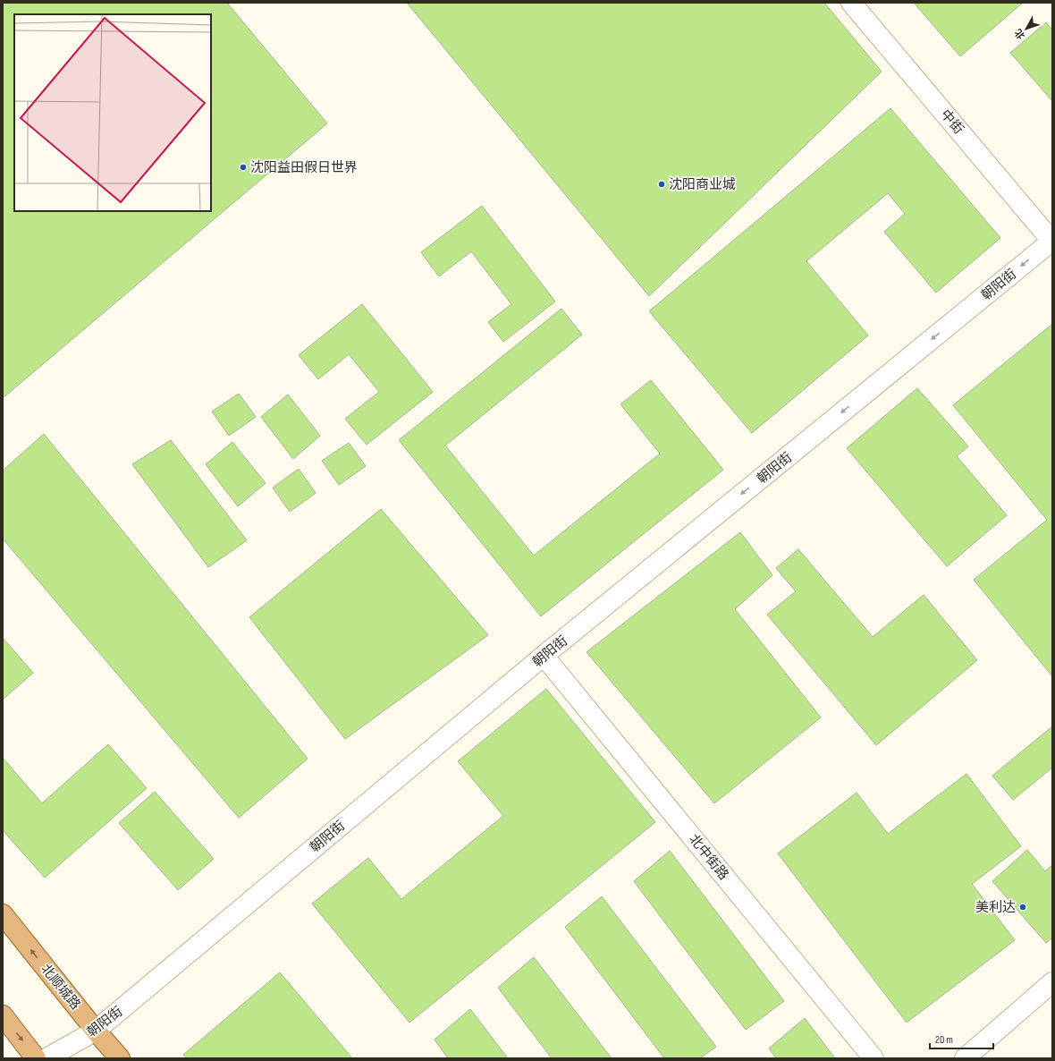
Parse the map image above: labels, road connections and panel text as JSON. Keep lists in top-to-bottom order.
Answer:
{
  "streets": {
    "main road": ["北顺城路"],
    "street": ["中街", "朝阳街", "北中街路"]
  },
  "crossings": [
    ["中街", "朝阳街"],
    ["朝阳街", "北中街路"],
    ["朝阳街", "北顺城路"]
  ],
  "one_way": ["朝阳街"],
  "places": ["沈阳益田假日世界", "沈阳商业城", "美利达"],
  "scale_bar": "20 m",
  "north": "bottom left"
}
